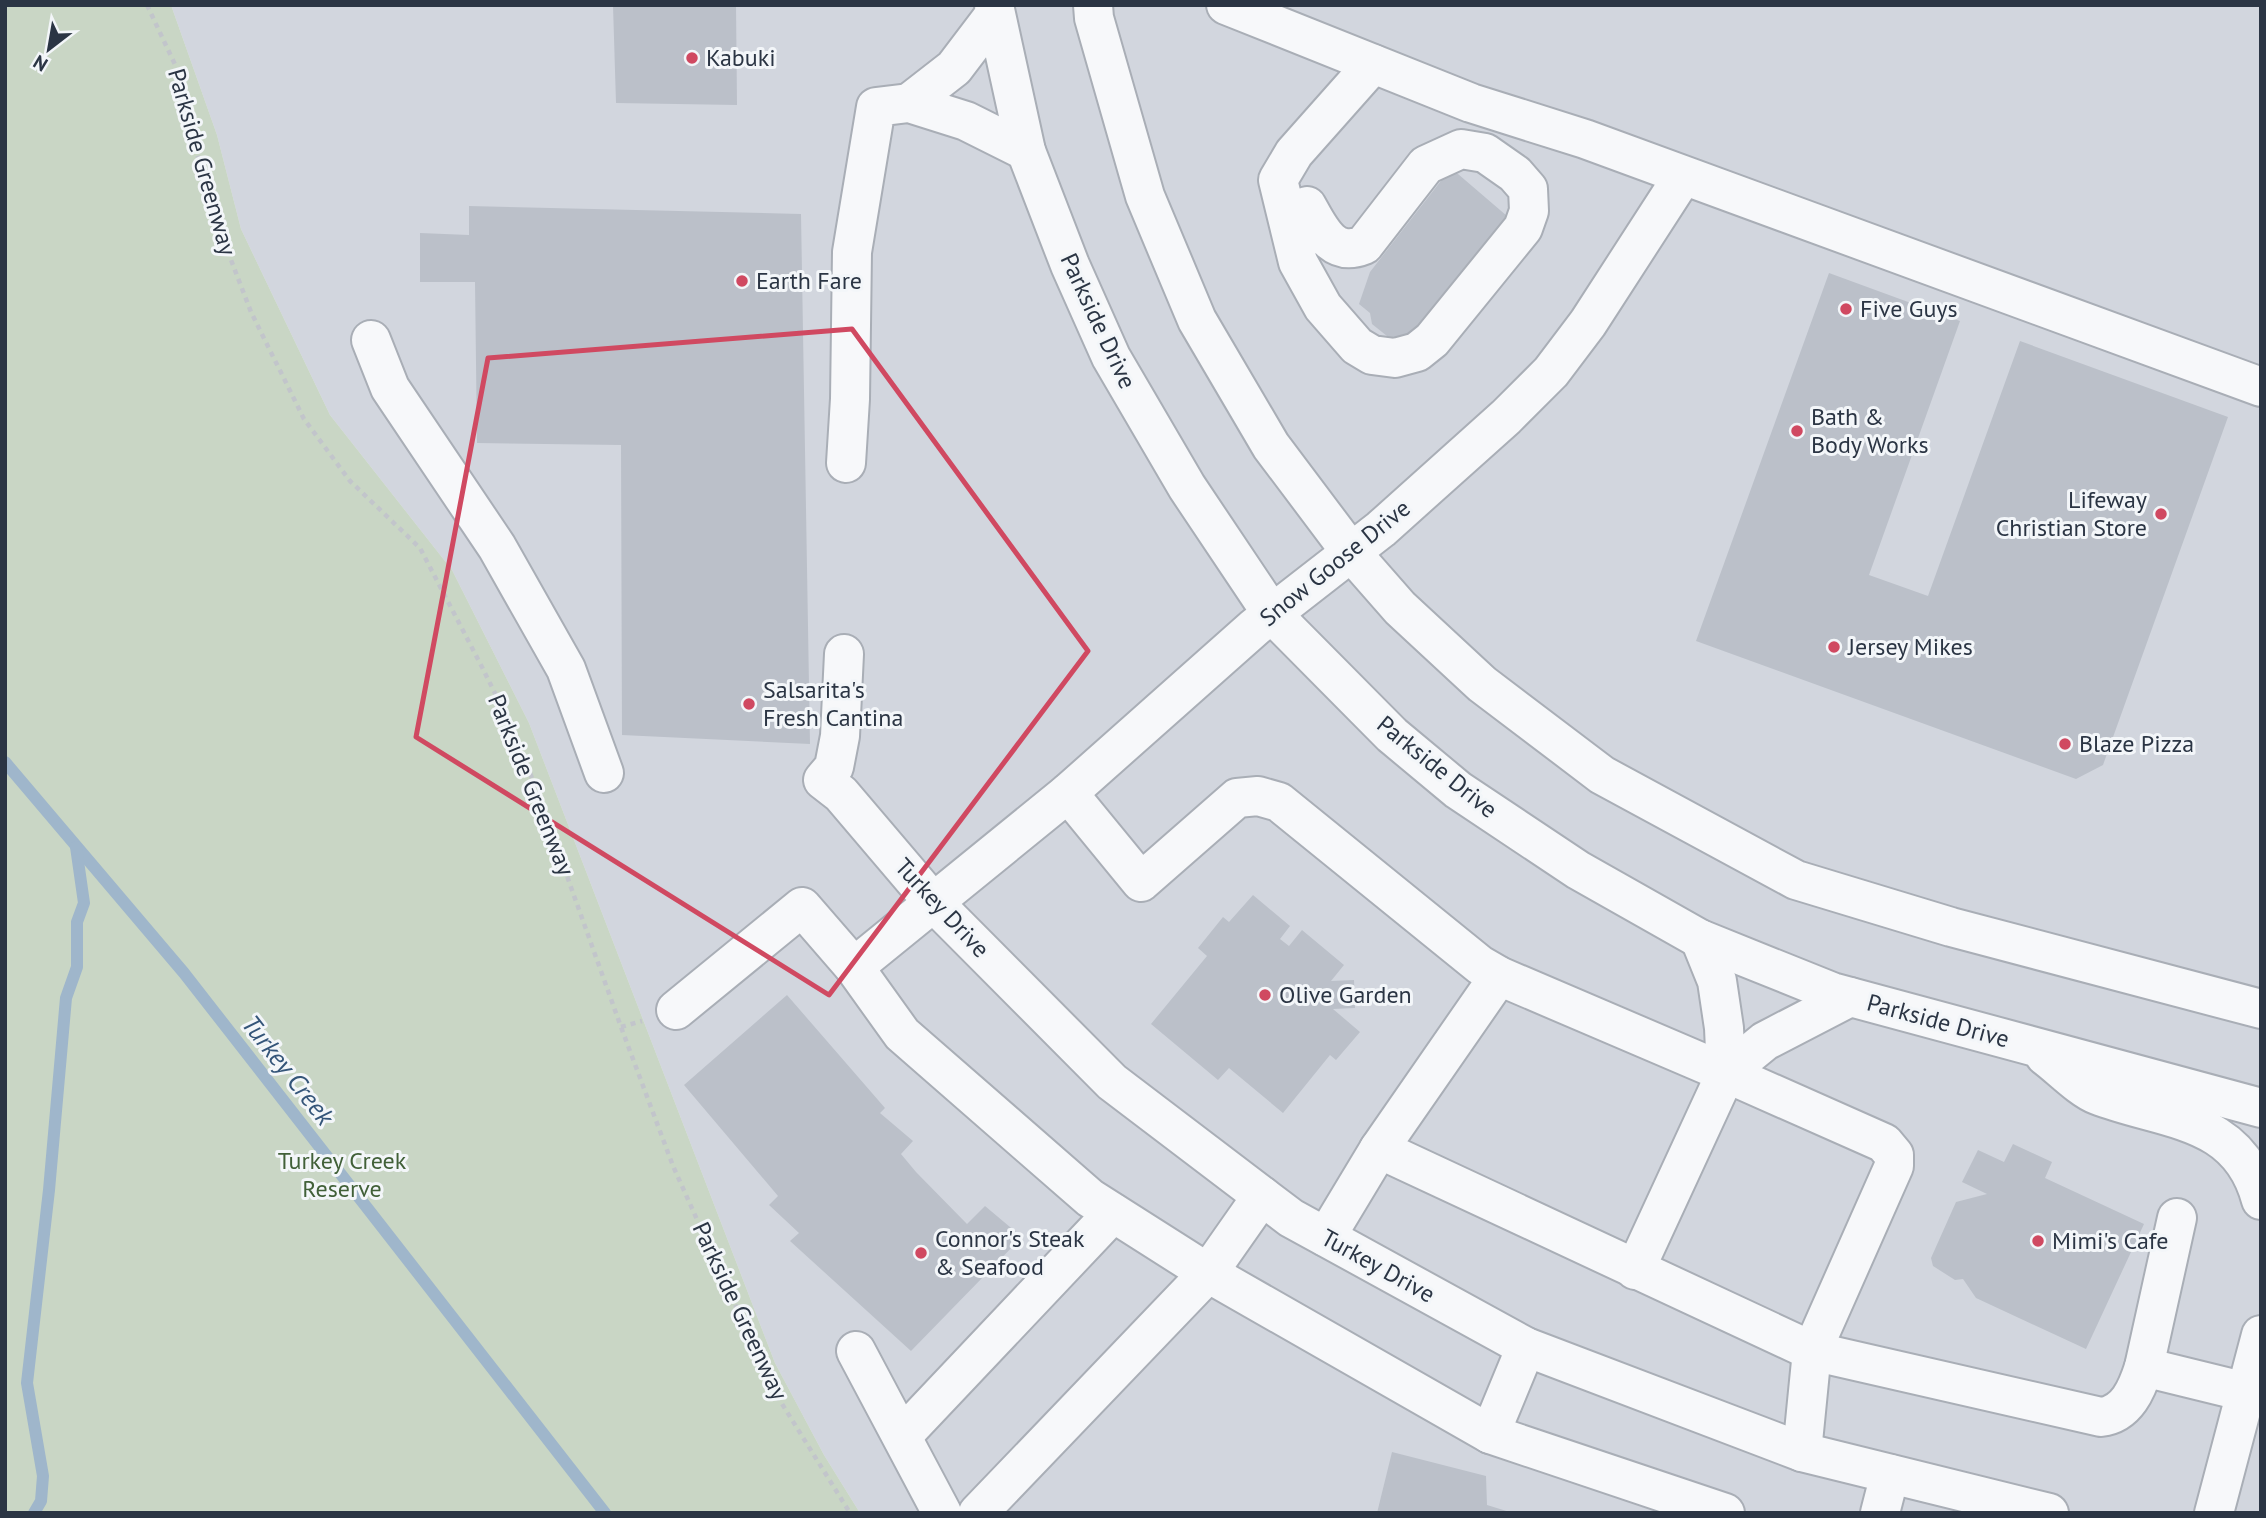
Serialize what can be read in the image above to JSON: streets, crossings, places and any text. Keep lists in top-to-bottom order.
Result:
{
  "streets": {
    "street": ["Parkside Drive", "Snow Goose Drive", "Turkey Drive"],
    "path": ["Parkside Greenway"]
  },
  "crossings": [
    ["Parkside Drive", "Snow Goose Drive"],
    ["Snow Goose Drive", "Turkey Drive"]
  ],
  "water": ["Turkey Creek"],
  "parks": ["Turkey Creek Reserve"],
  "places": [
    "Kabuki",
    "Earth Fare",
    "Five Guys",
    "Bath & Body Works",
    "Lifeway Christian Store",
    "Jersey Mikes",
    "Salsarita's Fresh Cantina",
    "Blaze Pizza",
    "Olive Garden",
    "Mimi's Cafe",
    "Connor's Steak & Seafood"
  ],
  "north": "bottom left"
}
